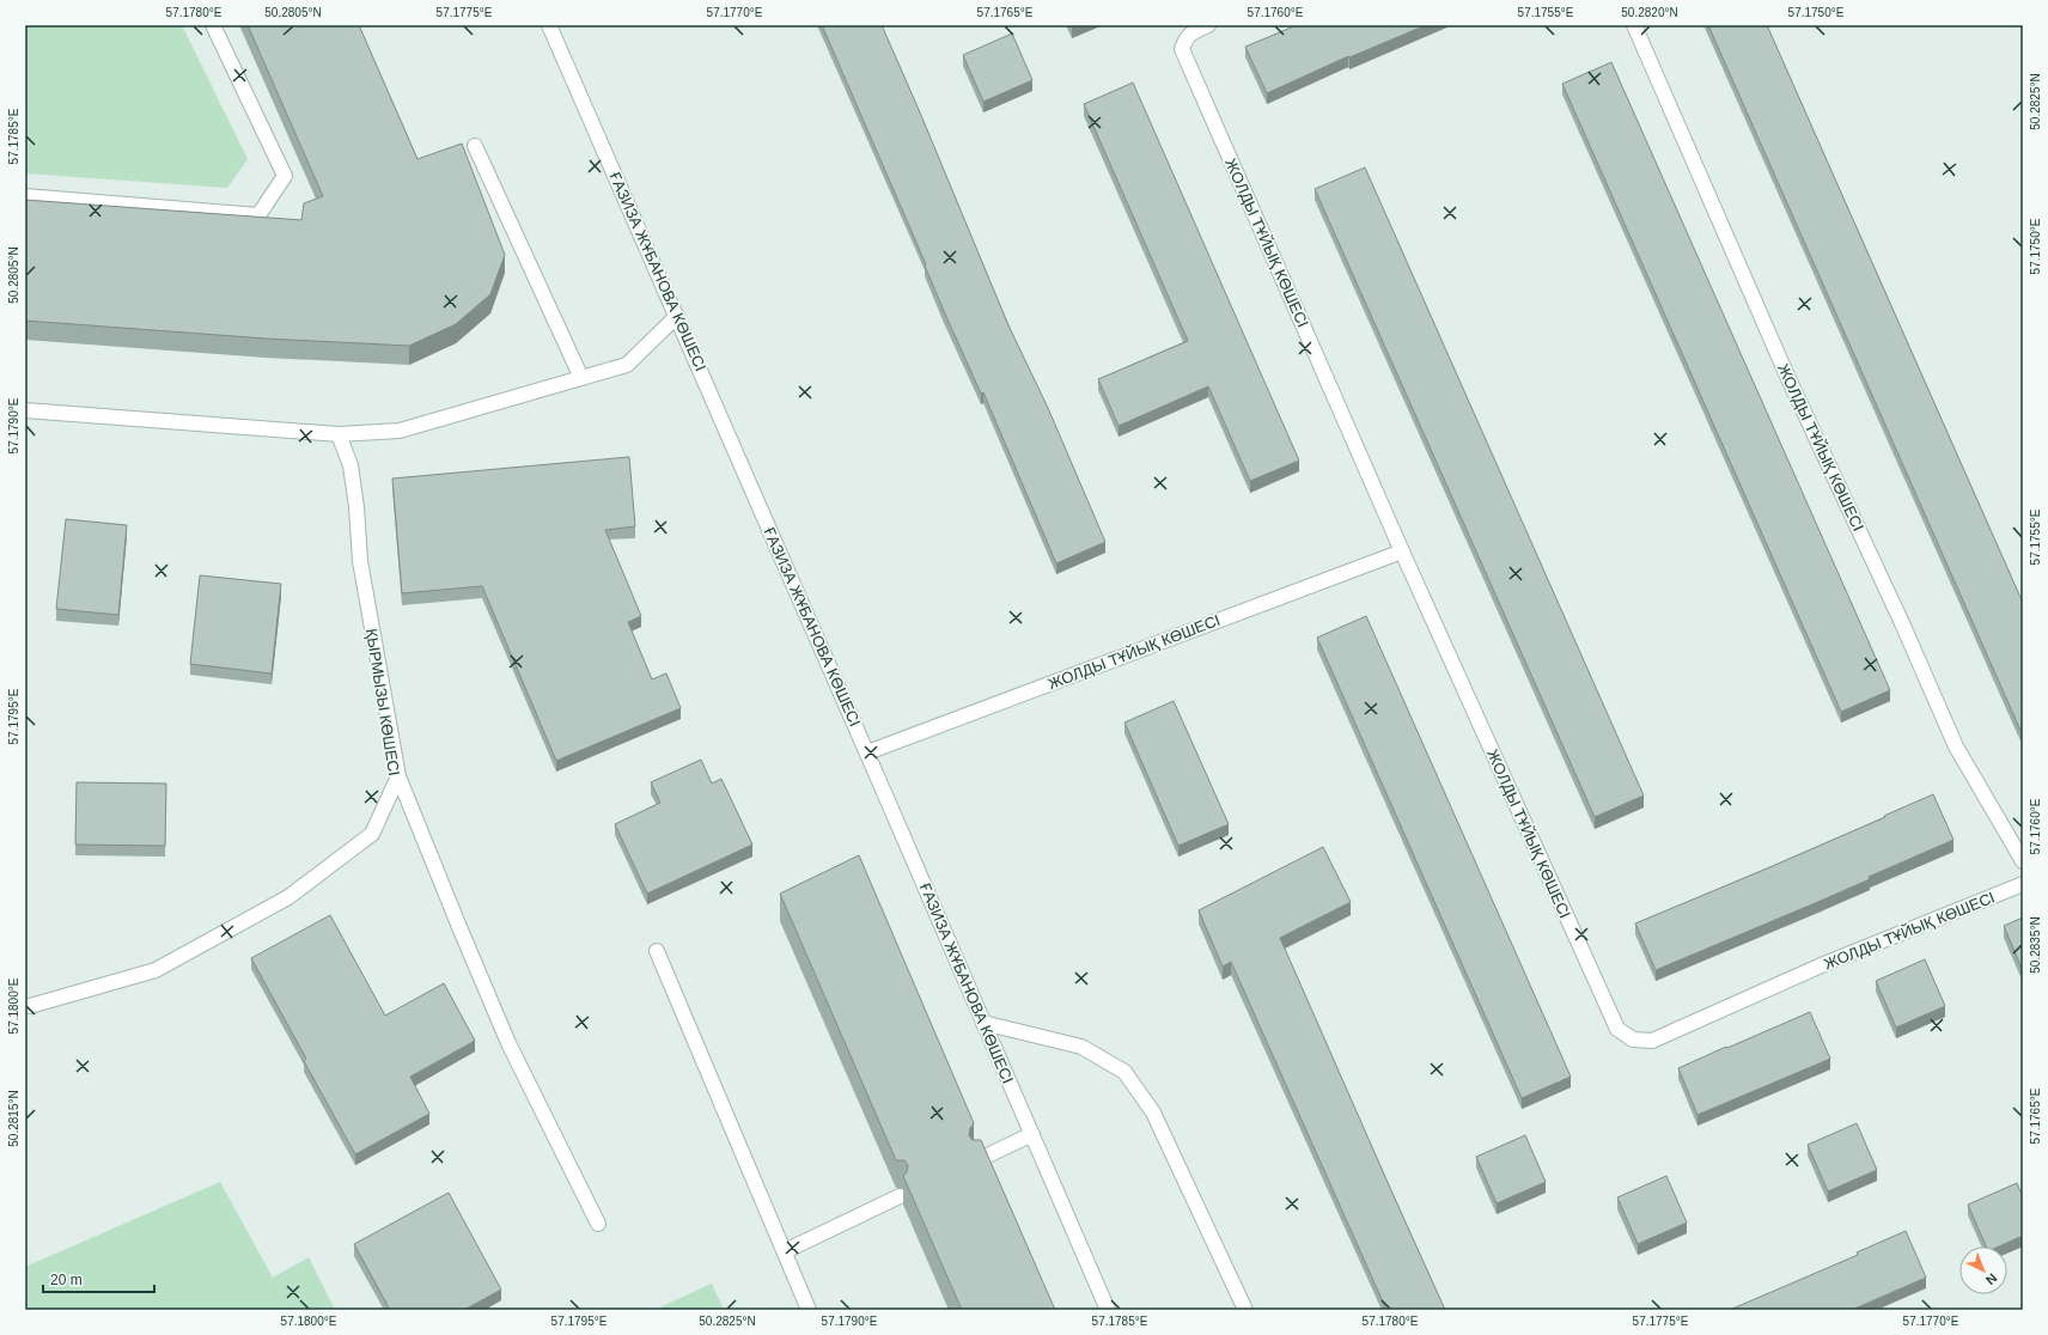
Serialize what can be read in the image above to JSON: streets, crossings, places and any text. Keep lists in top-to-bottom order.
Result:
{
  "streets": {
    "street": ["ЖОЛДЫ ТҰЙЫҚ КӨШЕСІ", "ҒАЗИЗА ЖҰБАНОВА КӨШЕСІ", "ҚЫРМЫЗЫ КӨШЕСІ"]
  },
  "crossings": [
    ["ЖОЛДЫ ТҰЙЫҚ КӨШЕСІ", "ҒАЗИЗА ЖҰБАНОВА КӨШЕСІ"]
  ],
  "scale_bar": "20 m",
  "north": "bottom right",
  "coordinates": [
    "57.1780°E",
    "50.2805°N",
    "57.1775°E",
    "57.1770°E",
    "57.1765°E",
    "57.1760°E",
    "57.1755°E",
    "50.2820°N",
    "57.1750°E",
    "50.2825°N",
    "57.1785°E",
    "57.1790°E",
    "57.1795°E",
    "50.2835°N",
    "57.1800°E",
    "50.2815°N"
  ]
}
